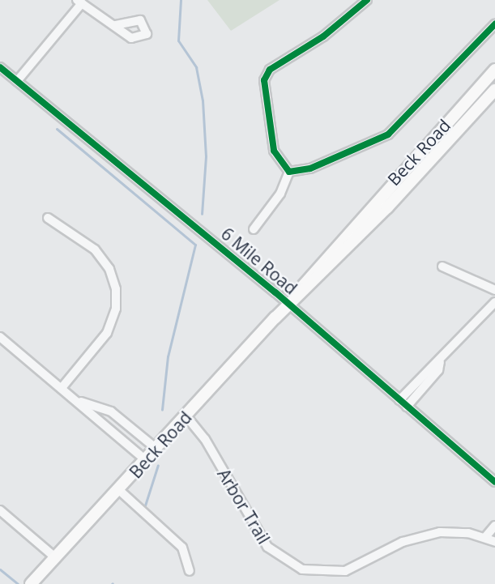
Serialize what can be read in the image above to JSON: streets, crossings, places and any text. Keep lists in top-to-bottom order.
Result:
{
  "streets": {
    "main road": ["Beck Road"],
    "street": ["6 Mile Road", "Arbor Trail"]
  },
  "crossings": [
    ["Beck Road", "6 Mile Road"],
    ["Beck Road", "Arbor Trail"]
  ]
}
